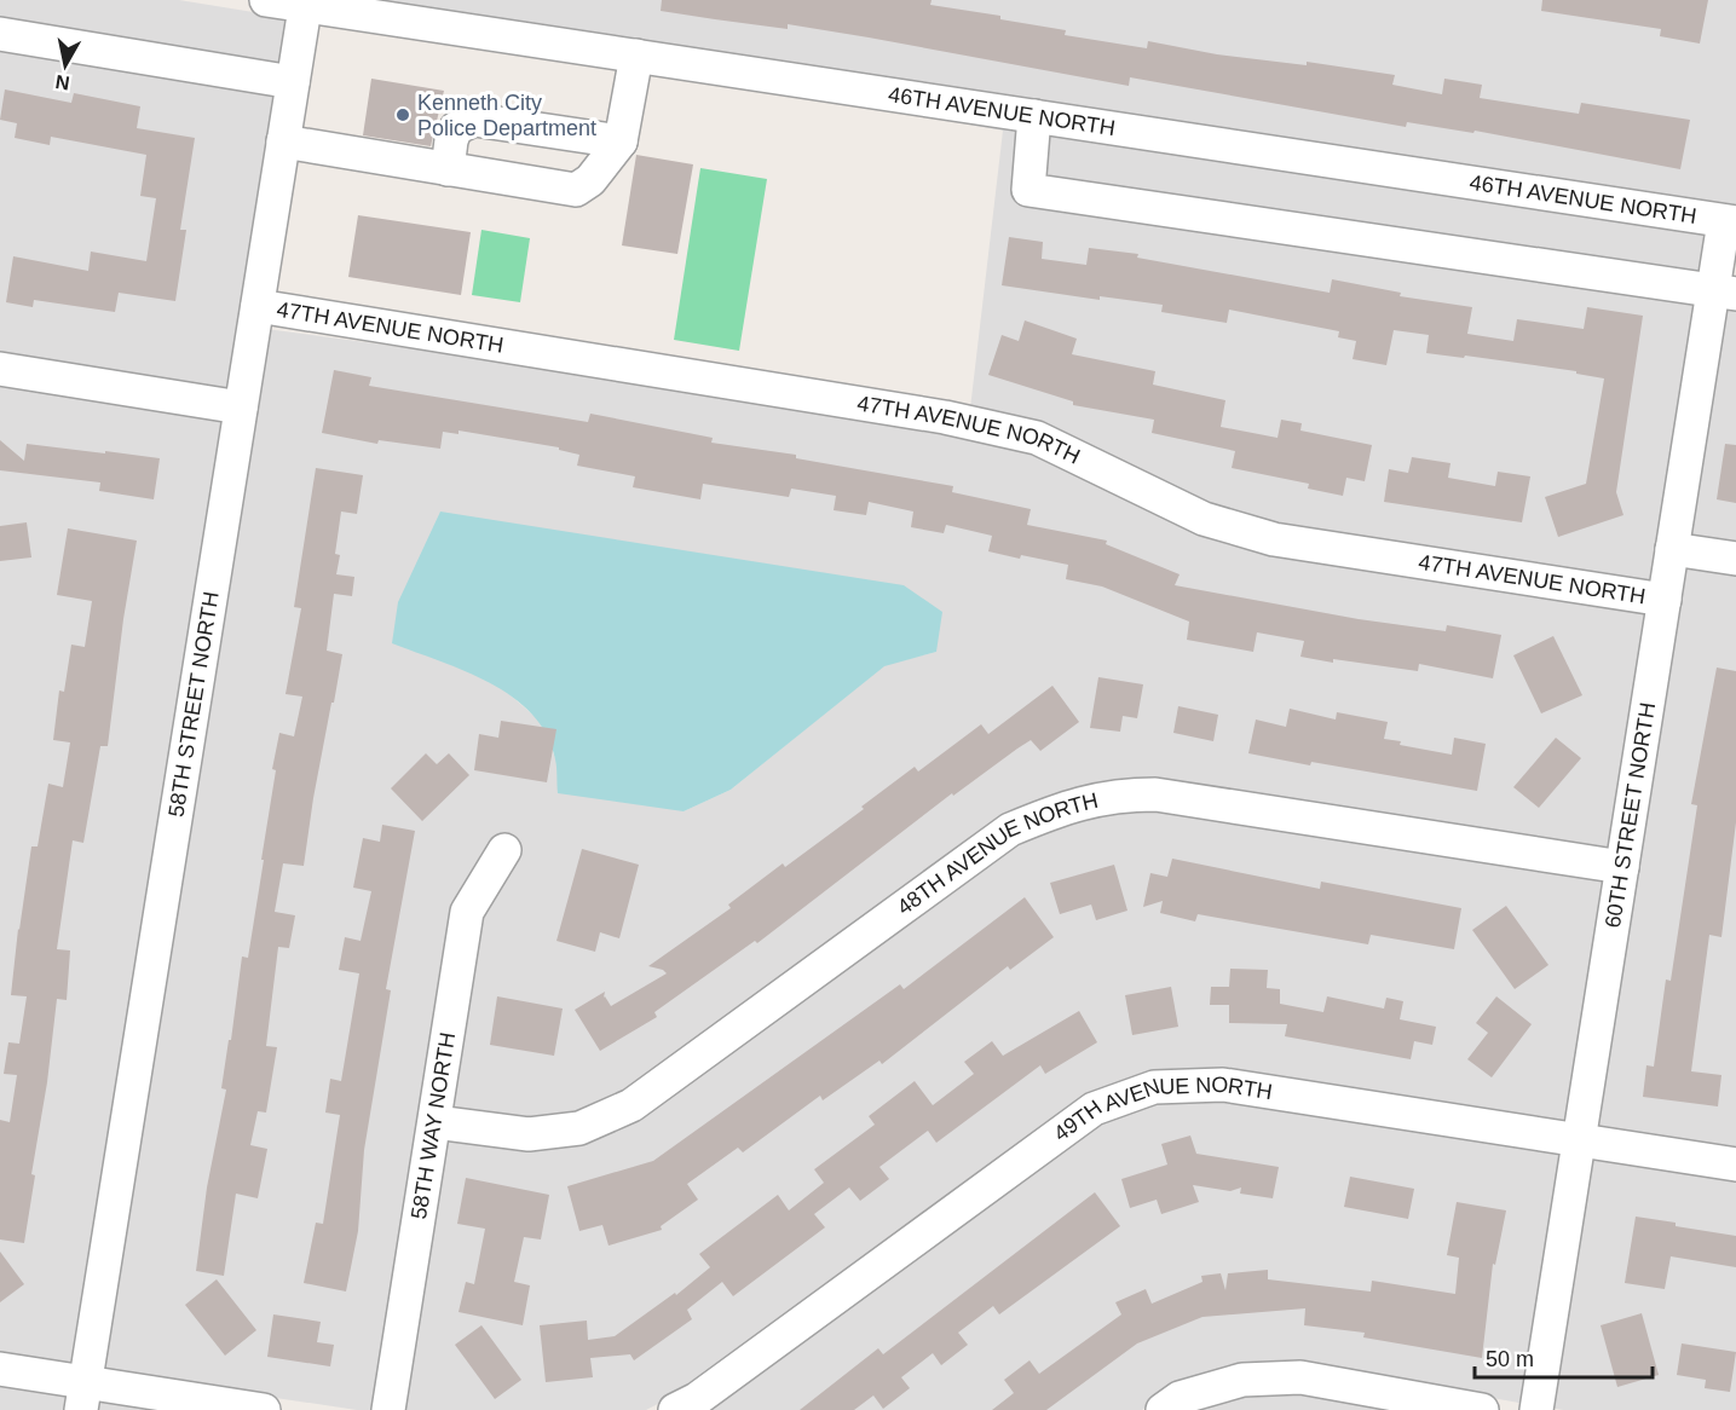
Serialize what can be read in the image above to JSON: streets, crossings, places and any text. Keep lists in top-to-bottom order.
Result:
{
  "streets": {
    "street": [
      "46TH AVENUE NORTH",
      "47TH AVENUE NORTH",
      "58TH STREET NORTH",
      "60TH STREET NORTH",
      "48TH AVENUE NORTH",
      "49TH AVENUE NORTH",
      "58TH WAY NORTH"
    ]
  },
  "crossings": [
    ["46TH AVENUE NORTH", "58TH STREET NORTH"],
    ["46TH AVENUE NORTH", "60TH STREET NORTH"],
    ["47TH AVENUE NORTH", "58TH STREET NORTH"],
    ["47TH AVENUE NORTH", "60TH STREET NORTH"],
    ["60TH STREET NORTH", "48TH AVENUE NORTH"],
    ["60TH STREET NORTH", "49TH AVENUE NORTH"],
    ["48TH AVENUE NORTH", "58TH WAY NORTH"]
  ],
  "places": ["Kenneth City Police Department"],
  "scale_bar": "50 m",
  "north": "bottom"
}
